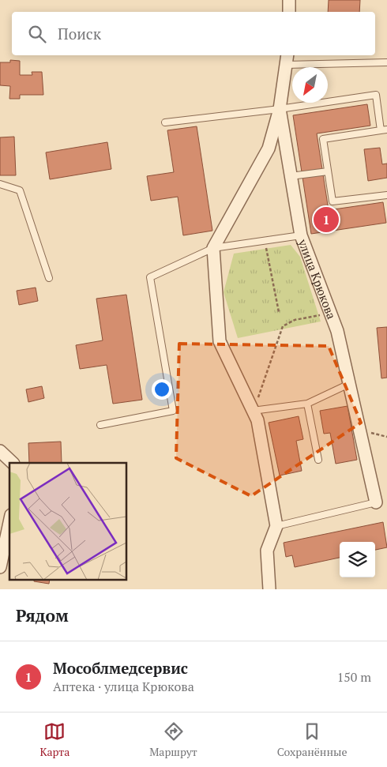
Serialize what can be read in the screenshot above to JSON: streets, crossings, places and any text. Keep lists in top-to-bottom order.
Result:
{
  "streets": {
    "street": ["улица Крюкова"]
  },
  "north": "bottom left",
  "page": {
    "search": "Поиск",
    "pins": "1",
    "heading": "Рядом",
    "list": [
      {
        "mark": "1",
        "name": "Мособлмедсервис",
        "note": "Аптека · улица Крюкова",
        "value": "150 m"
      }
    ],
    "nav": ["Карта", "Маршрут", "Сохранённые"]
  }
}
